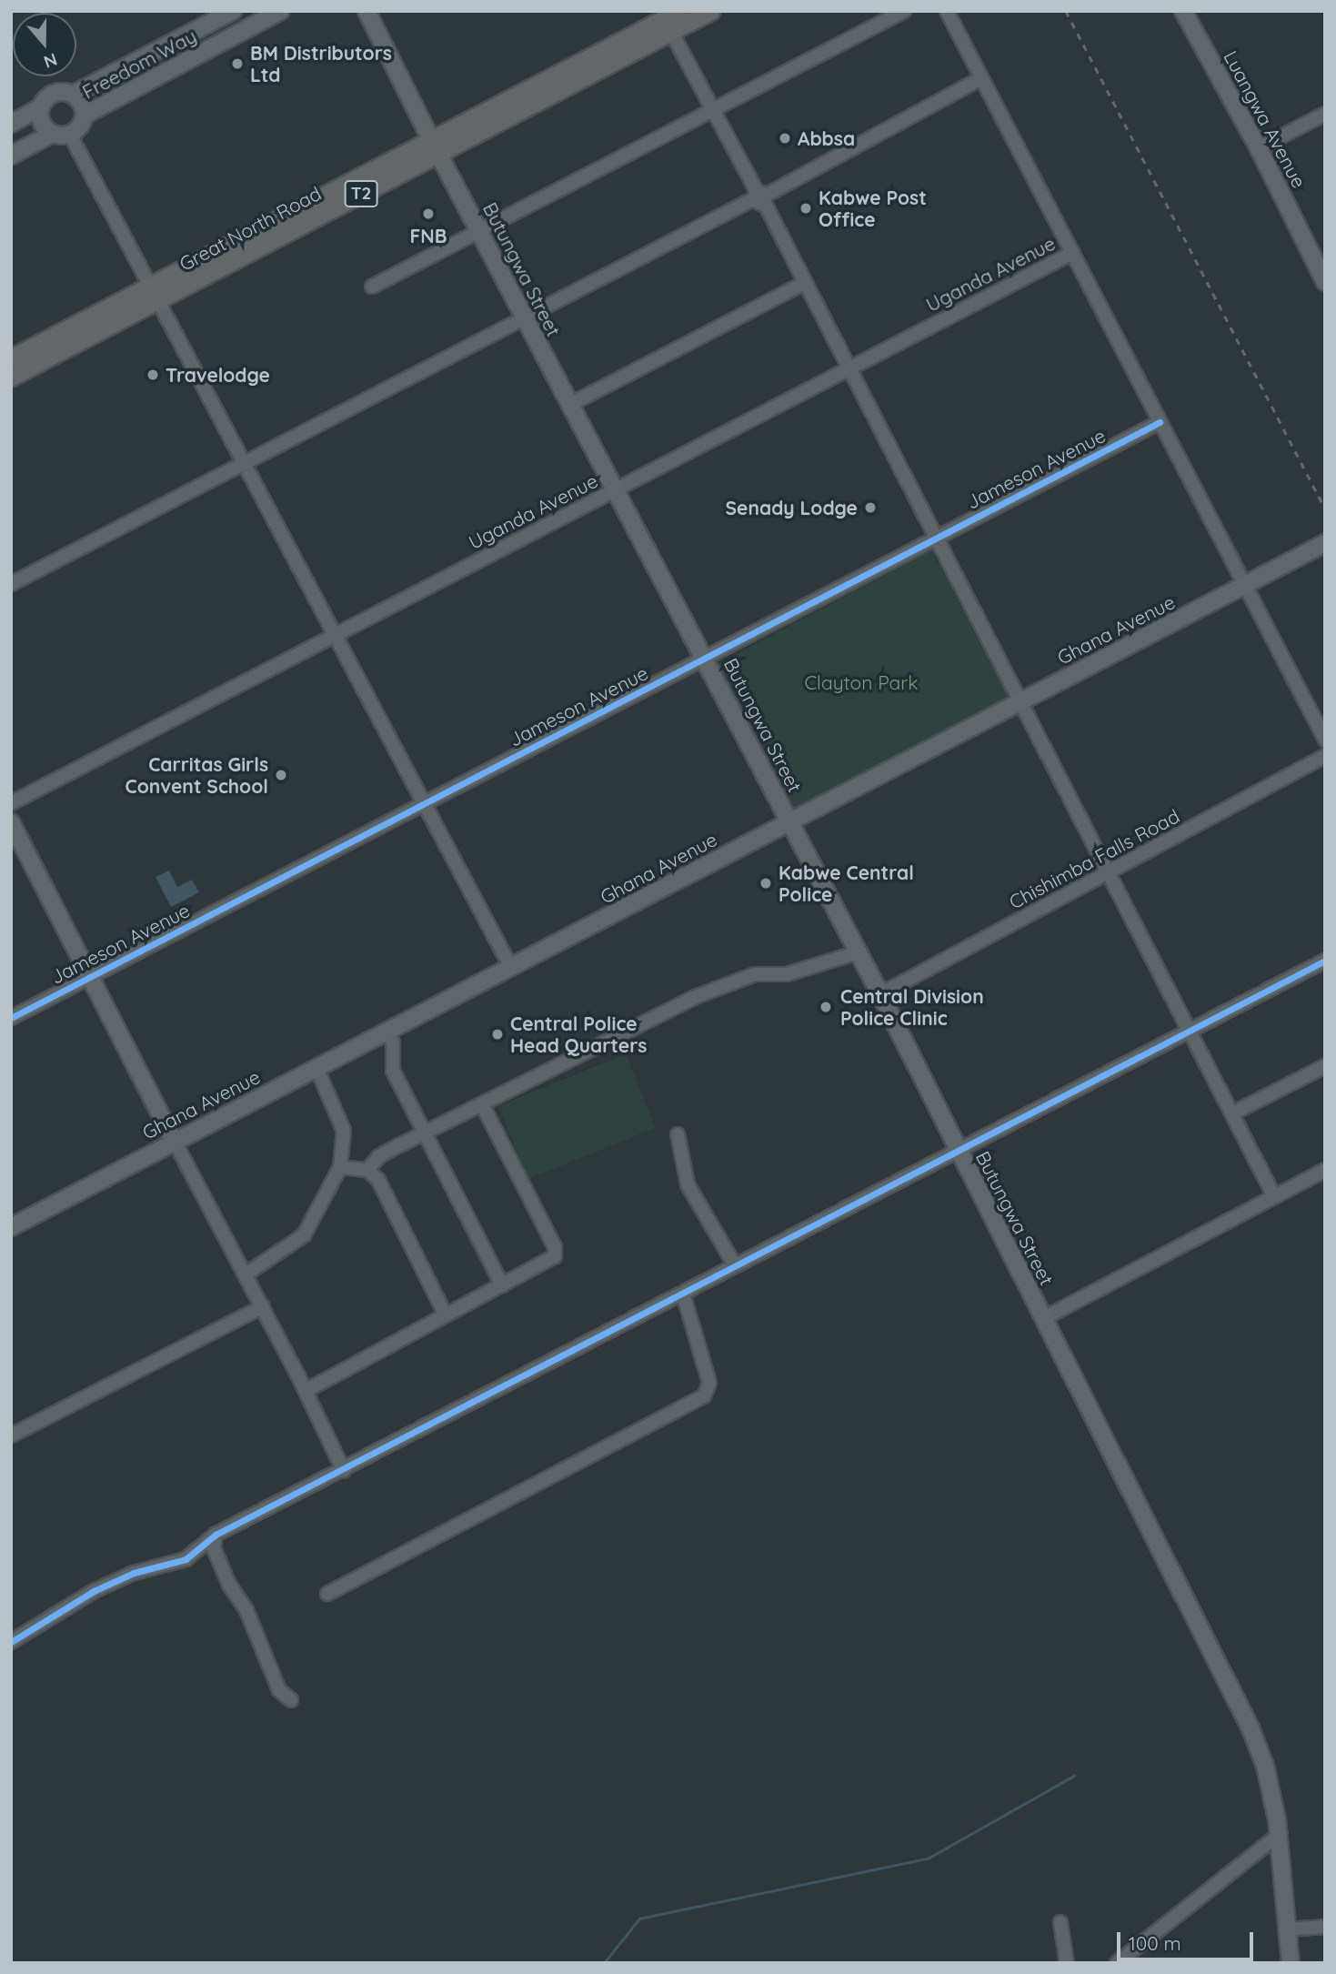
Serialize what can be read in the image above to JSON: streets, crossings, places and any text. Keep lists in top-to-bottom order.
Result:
{
  "streets": {
    "highway": ["T2", "Great North Road"],
    "main road": [
      "Freedom Way",
      "Luangwa Avenue",
      "Butungwa Street",
      "Ghana Avenue"
    ],
    "street": ["Uganda Avenue", "Jameson Avenue", "Chishimba Falls Road"]
  },
  "crossings": [
    ["Great North Road", "Butungwa Street"],
    ["Butungwa Street", "Uganda Avenue"],
    ["Butungwa Street", "Jameson Avenue"],
    ["Butungwa Street", "Ghana Avenue"],
    ["Butungwa Street", "Chishimba Falls Road"]
  ],
  "parks": ["Clayton Park"],
  "places": [
    "BM Distributors Ltd",
    "Abbsa",
    "Kabwe Post Office",
    "FNB",
    "Travelodge",
    "Senady Lodge",
    "Carritas Girls Convent School",
    "Kabwe Central Police",
    "Central Division Police Clinic",
    "Central Police Head Quarters"
  ],
  "scale_bar": "100 m",
  "north": "bottom"
}
